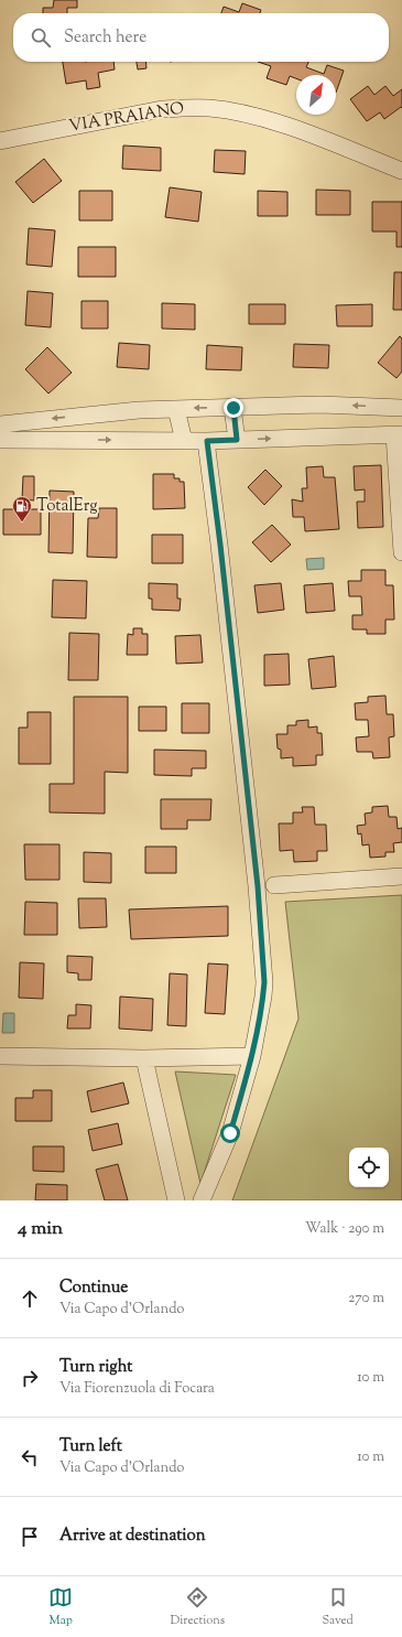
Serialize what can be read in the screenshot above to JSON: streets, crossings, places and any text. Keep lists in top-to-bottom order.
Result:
{
  "streets": {
    "street": ["VIA PRAIANO"]
  },
  "places": {
    "fuel station": ["TotalErg"]
  },
  "north": "top right",
  "page": {
    "search": "Search here",
    "heading": ["4 min", "Walk · 290 m"],
    "list": [
      ["Continue", "Via Capo d'Orlando", "270 m"],
      ["Turn right", "Via Fiorenzuola di Focara", "10 m"],
      ["Turn left", "Via Capo d'Orlando", "10 m"],
      "Arrive at destination"
    ],
    "nav": ["Map", "Directions", "Saved"]
  }
}
